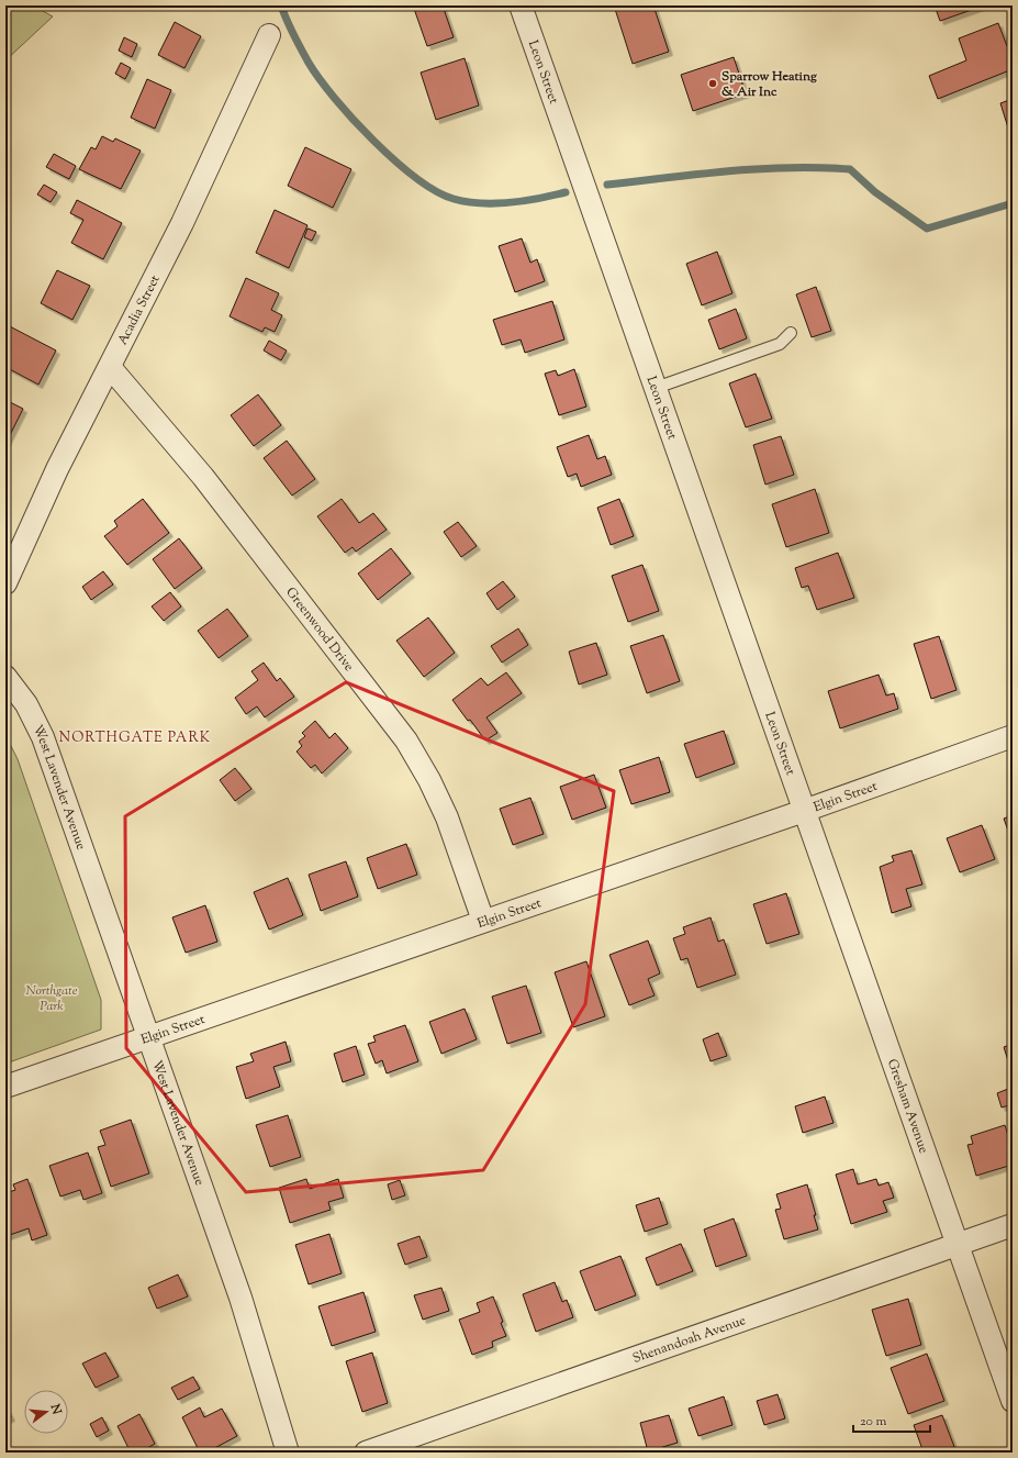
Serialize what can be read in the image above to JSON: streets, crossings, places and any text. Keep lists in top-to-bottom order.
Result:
{
  "streets": {
    "street": [
      "Leon Street",
      "Acadia Street",
      "Greenwood Drive",
      "West Lavender Avenue",
      "Elgin Street",
      "Gresham Avenue",
      "Shenandoah Avenue"
    ]
  },
  "crossings": [
    ["Leon Street", "Elgin Street"],
    ["Leon Street", "Gresham Avenue"],
    ["Acadia Street", "Greenwood Drive"],
    ["Greenwood Drive", "Elgin Street"],
    ["West Lavender Avenue", "Elgin Street"],
    ["Elgin Street", "Gresham Avenue"],
    ["Gresham Avenue", "Shenandoah Avenue"]
  ],
  "districts": ["NORTHGATE PARK"],
  "parks": ["Northgate Park"],
  "places": ["Sparrow Heating & Air Inc"],
  "scale_bar": "20 m",
  "north": "right"
}
